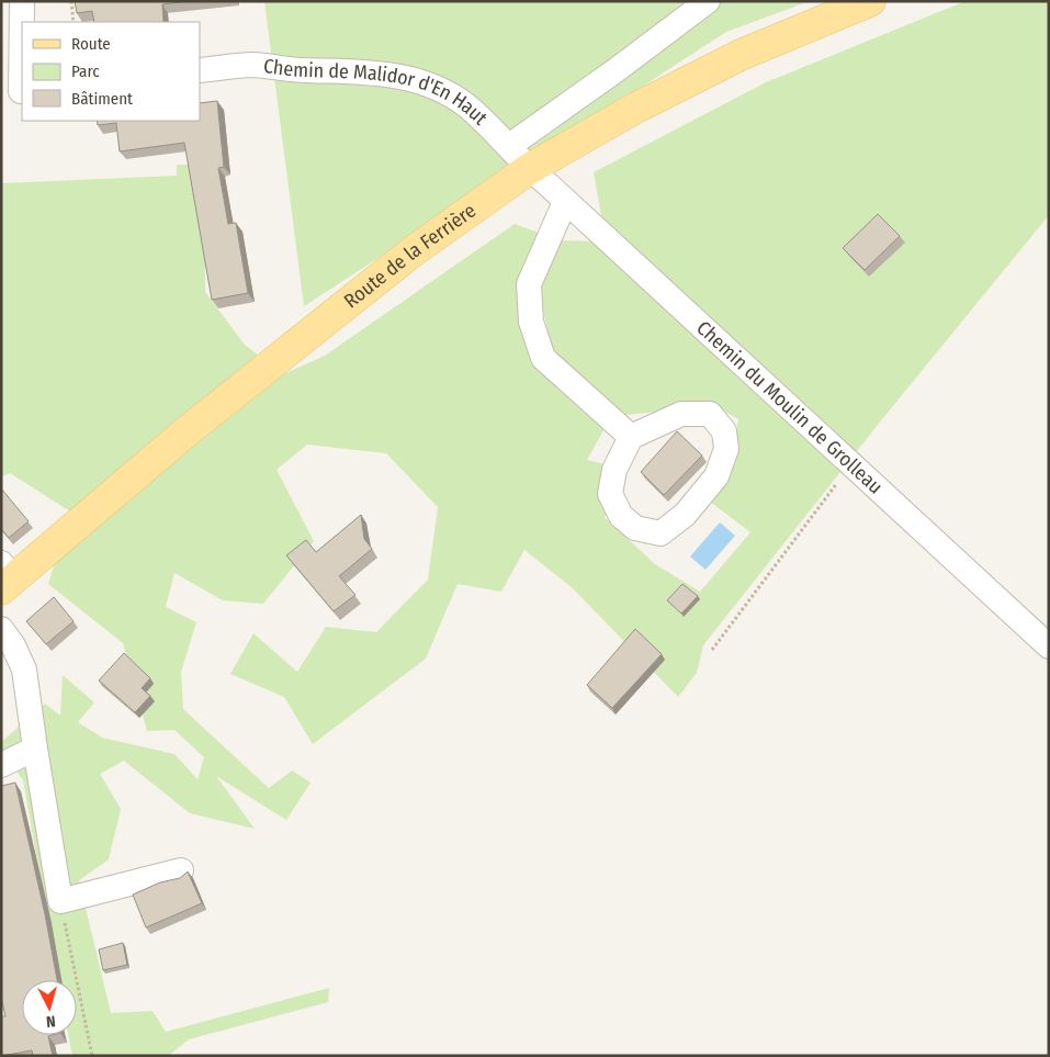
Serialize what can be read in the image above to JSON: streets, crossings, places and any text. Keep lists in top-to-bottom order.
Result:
{
  "streets": {
    "main road": ["Route de la Ferrière"],
    "street": ["Chemin de Malidor d'En Haut", "Chemin du Moulin de Grolleau"]
  },
  "crossings": [
    ["Chemin de Malidor d'En Haut", "Route de la Ferrière"],
    ["Chemin de Malidor d'En Haut", "Chemin du Moulin de Grolleau"],
    ["Route de la Ferrière", "Chemin du Moulin de Grolleau"]
  ],
  "legend": ["Route", "Parc", "Bâtiment"],
  "north": "bottom"
}
